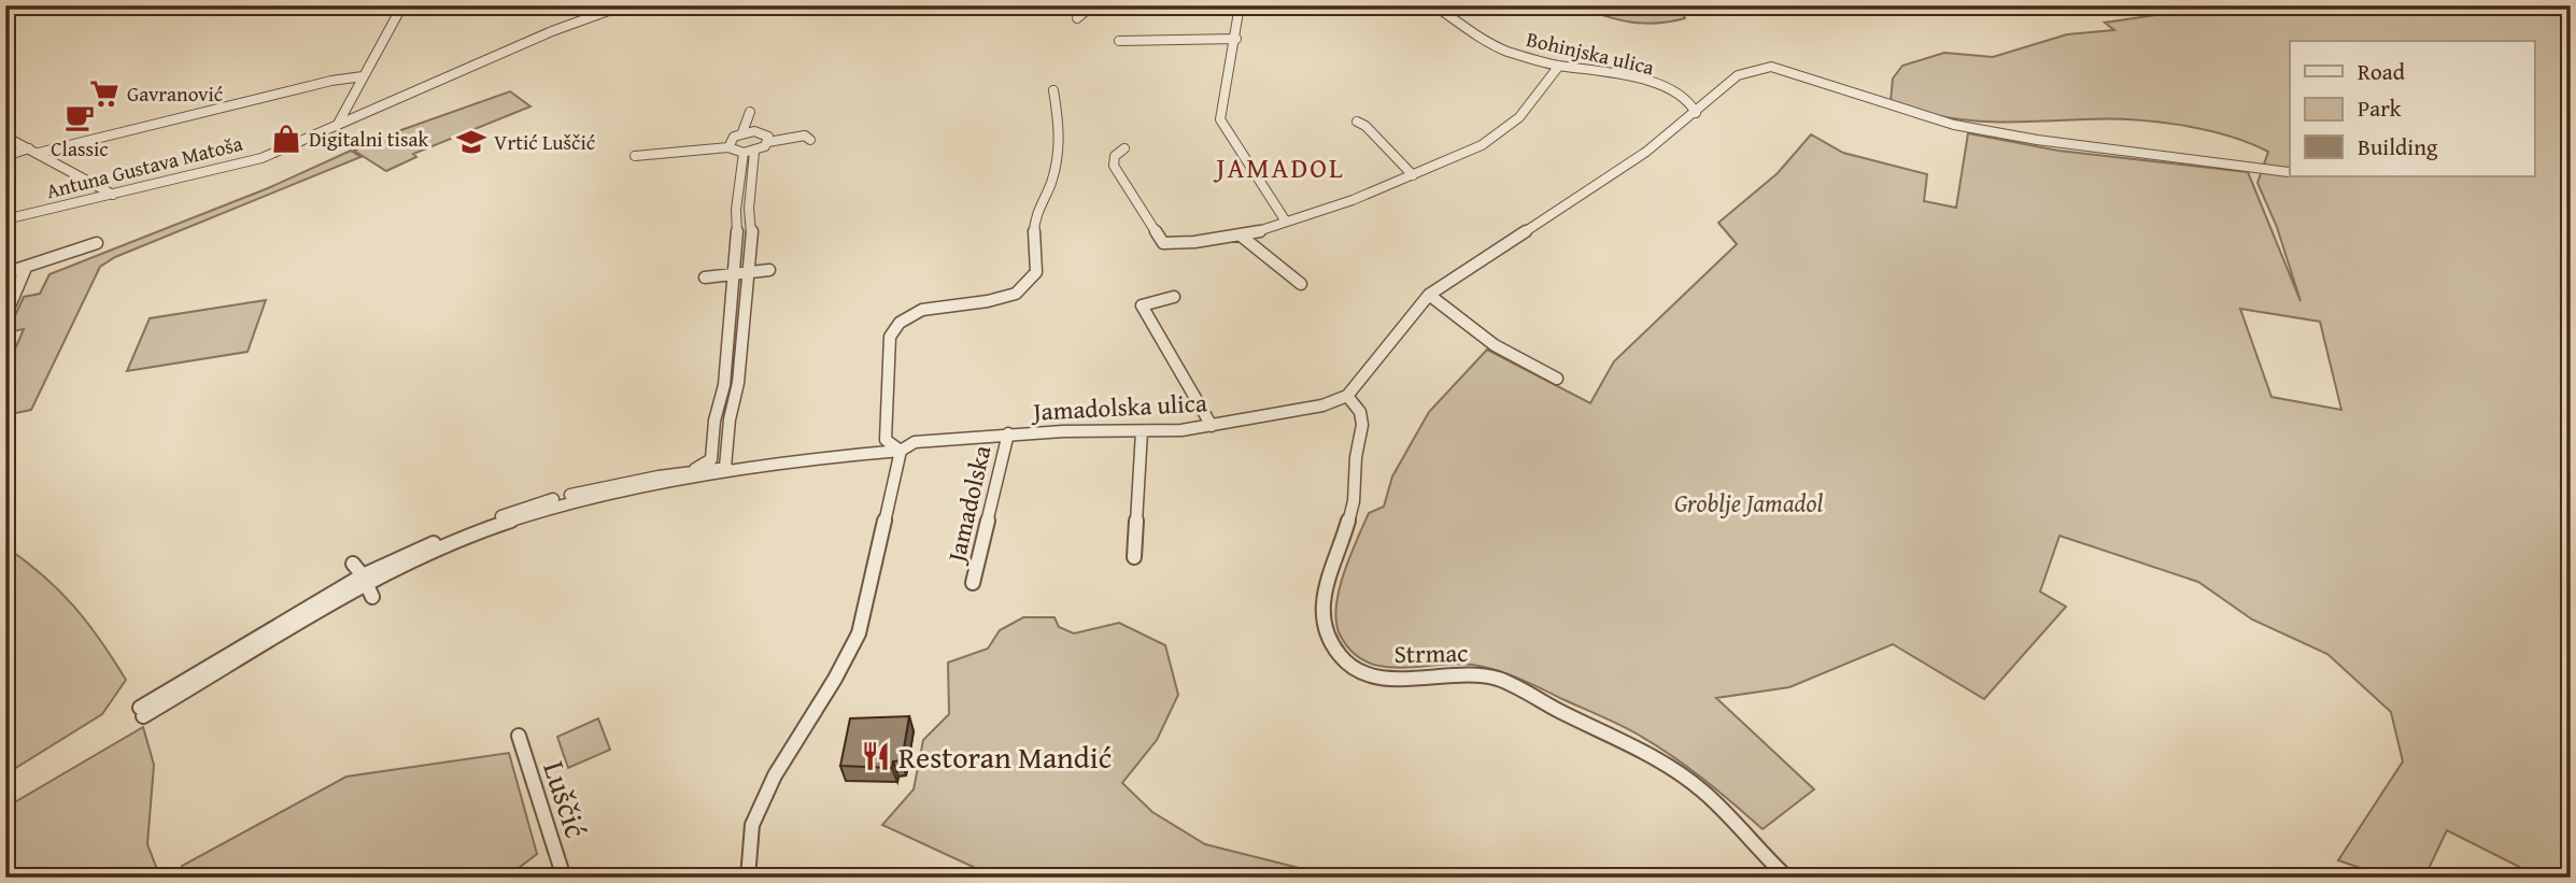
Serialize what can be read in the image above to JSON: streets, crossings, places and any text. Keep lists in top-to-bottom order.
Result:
{
  "streets": {
    "street": [
      "Bohinjska ulica",
      "Antuna Gustava Matoša",
      "Jamadolska ulica",
      "Jamadolska",
      "Strmac",
      "Luščić"
    ]
  },
  "crossings": [
    ["Jamadolska ulica", "Jamadolska"],
    ["Jamadolska ulica", "Strmac"]
  ],
  "districts": ["JAMADOL"],
  "parks": ["Groblje Jamadol"],
  "places": {
    "supermarket": ["Gavranović"],
    "cafe": ["Classic"],
    "shop": ["Digitalni tisak"],
    "school or university": ["Vrtić Luščić"],
    "restaurant": ["Restoran Mandić"]
  },
  "legend": ["Road", "Park", "Building"]
}
